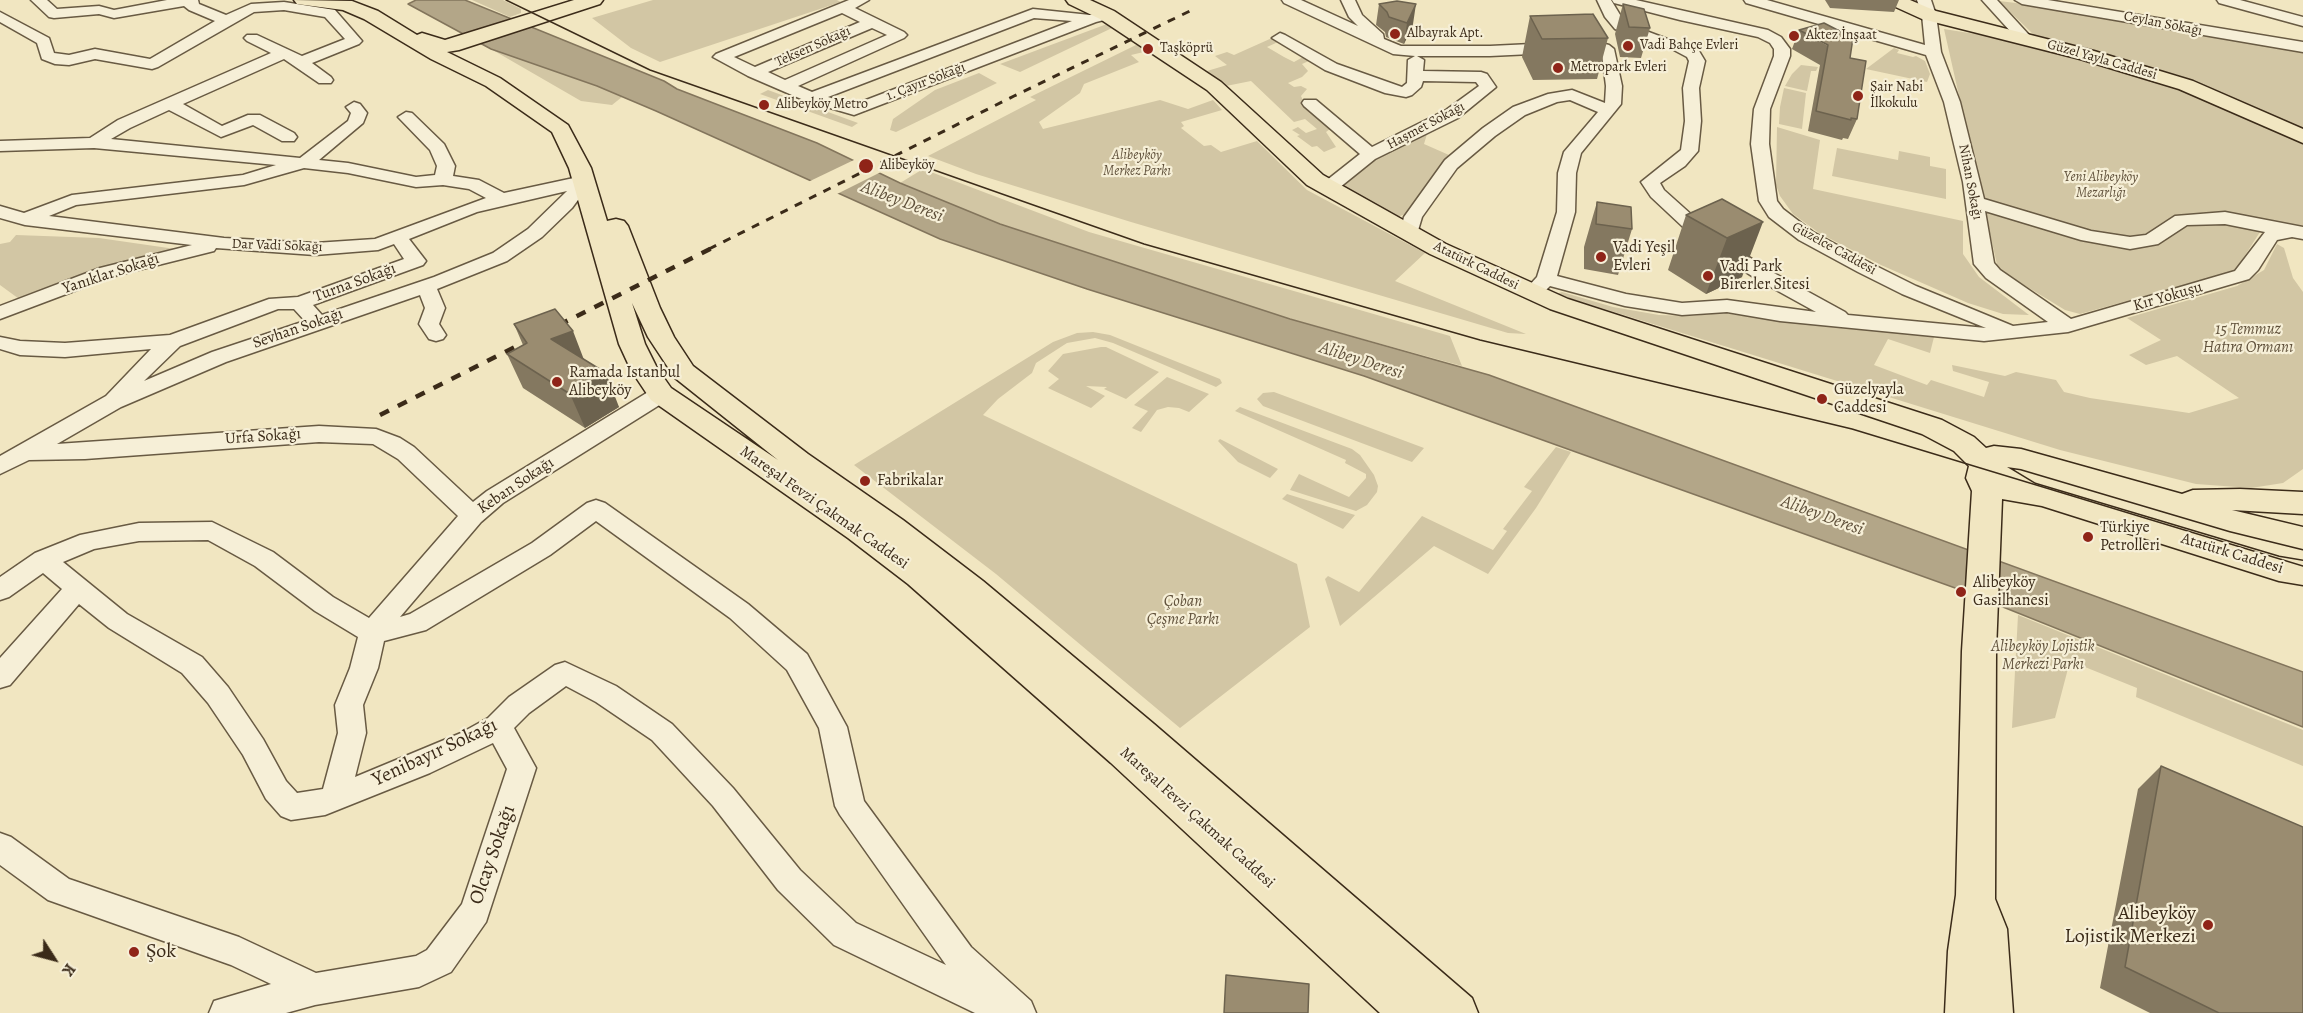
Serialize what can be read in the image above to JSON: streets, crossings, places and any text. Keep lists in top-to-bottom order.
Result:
{
  "streets": {
    "main road": ["Güzel Yayla Caddesi", "Atatürk Caddesi", "Mareşal Fevzi Çakmak Caddesi"],
    "street": [
      "Ceylan Sokağı",
      "Teksen Sokağı",
      "1. Çayır Sokağı",
      "Haşmet Sokağı",
      "Nihan Sokağı",
      "Dar Vadi Sokağı",
      "Güzelce Caddesi",
      "Yanıklar Sokağı",
      "Turna Sokağı",
      "Kır Yokuşu",
      "Sevhan Sokağı",
      "Urfa Sokağı",
      "Keban Sokağı",
      "Yenibayır Sokağı",
      "Olcay Sokağı"
    ]
  },
  "crossings": [
    ["Teksen Sokağı", "1. Çayır Sokağı"],
    ["Güzel Yayla Caddesi", "Nihan Sokağı"],
    ["1. Çayır Sokağı", "Atatürk Caddesi"],
    ["Haşmet Sokağı", "Atatürk Caddesi"],
    ["Nihan Sokağı", "Kır Yokuşu"],
    ["Dar Vadi Sokağı", "Yanıklar Sokağı"],
    ["Dar Vadi Sokağı", "Turna Sokağı"],
    ["Dar Vadi Sokağı", "Sevhan Sokağı"],
    ["Dar Vadi Sokağı", "Mareşal Fevzi Çakmak Caddesi"],
    ["Güzelce Caddesi", "Kır Yokuşu"],
    ["Atatürk Caddesi", "Kır Yokuşu"],
    ["Sevhan Sokağı", "Urfa Sokağı"],
    ["Sevhan Sokağı", "Mareşal Fevzi Çakmak Caddesi"],
    ["Urfa Sokağı", "Keban Sokağı"],
    ["Keban Sokağı", "Mareşal Fevzi Çakmak Caddesi"],
    ["Yenibayır Sokağı", "Olcay Sokağı"]
  ],
  "water": ["Alibey Deresi"],
  "parks": [
    "Alibeyköy Merkez Parkı",
    "Yeni Alibeyköy Mezarlığı",
    "15 Temmuz Hatıra Ormanı",
    "Çoban Çeşme Parkı",
    "Alibeyköy Lojistik Merkezi Parkı"
  ],
  "places": [
    "Albayrak Apt.",
    "Aktez İnşaat",
    "Vadi Bahçe Evleri",
    "Taşköprü",
    "Metropark Evleri",
    "Şair Nabi İlkokulu",
    "Alibeyköy Metro",
    "Alibeyköy",
    "Vadi Yeşil Evleri",
    "Vadi Park Birerler Sitesi",
    "Ramada Istanbul Alibeyköy",
    "Güzelyayla Caddesi",
    "Fabrikalar",
    "Türkiye Petrolleri",
    "Alibeyköy Gasilhanesi",
    "Alibeyköy Lojistik Merkezi",
    "Şok"
  ],
  "north": "bottom right"
}
